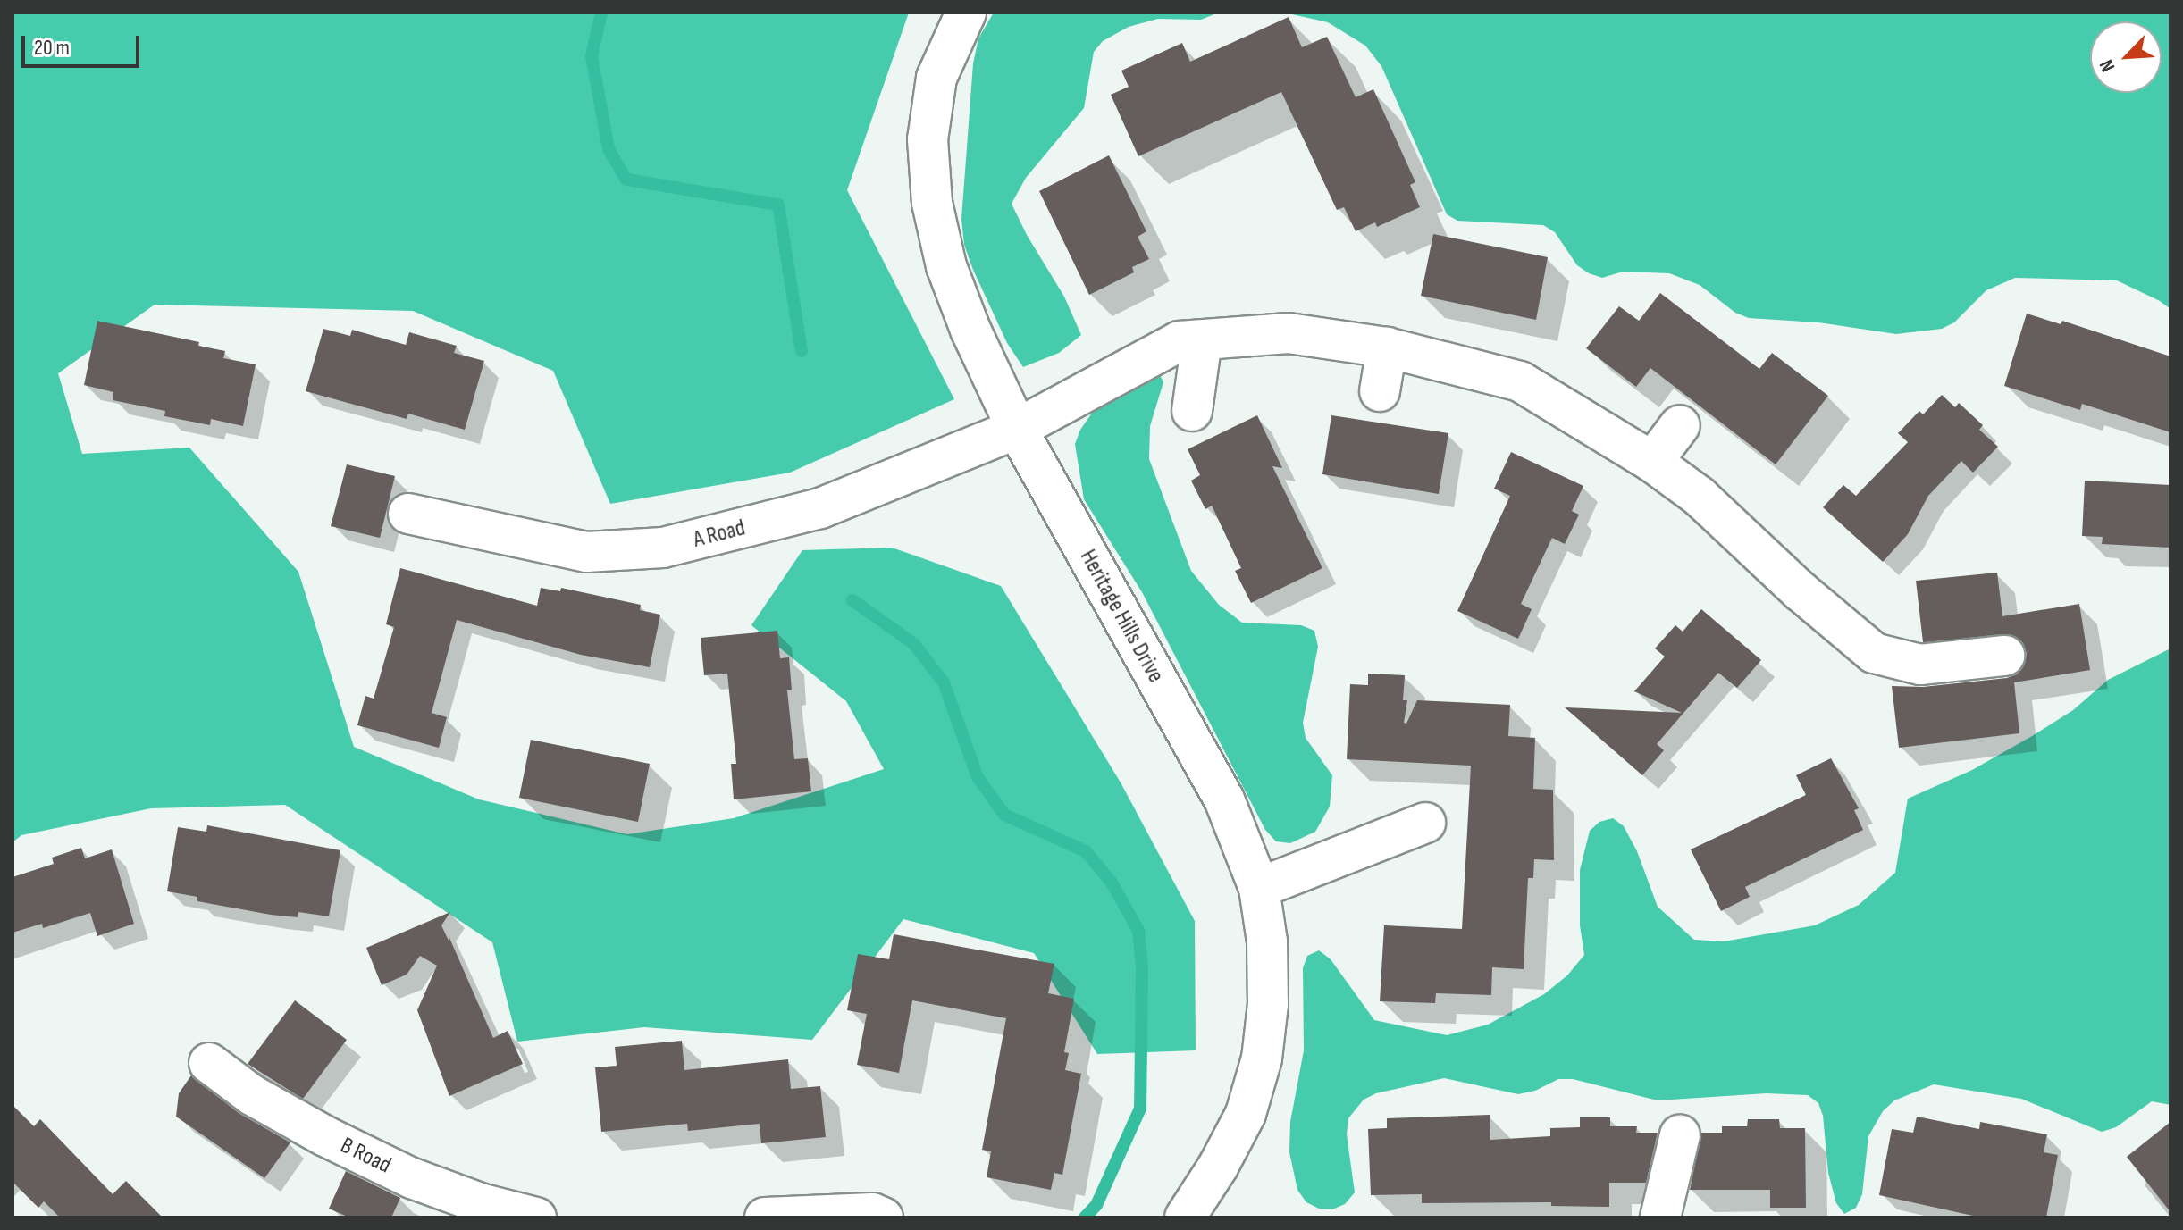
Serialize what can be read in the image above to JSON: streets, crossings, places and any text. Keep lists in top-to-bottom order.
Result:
{
  "streets": {
    "street": ["A Road", "Heritage Hills Drive", "B Road"]
  },
  "crossings": [
    ["A Road", "Heritage Hills Drive"]
  ],
  "scale_bar": "20 m",
  "north": "bottom left"
}
